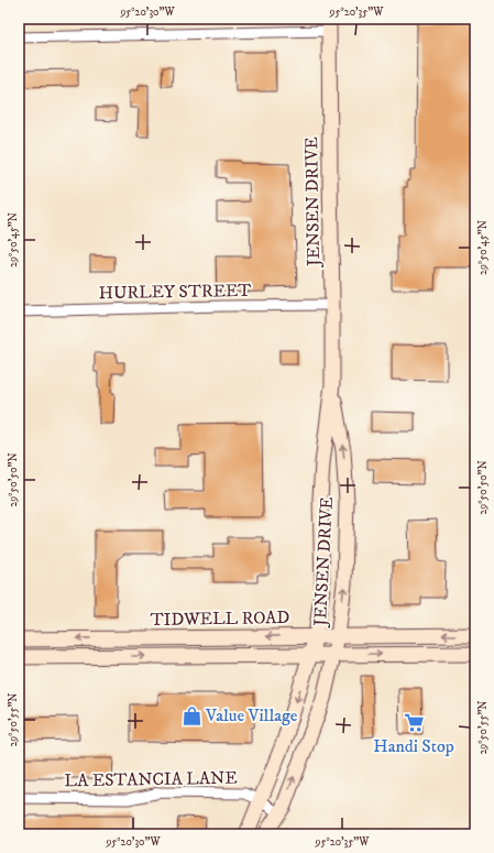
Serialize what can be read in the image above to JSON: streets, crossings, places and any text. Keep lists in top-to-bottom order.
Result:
{
  "streets": {
    "main road": ["JENSEN DRIVE", "TIDWELL ROAD"],
    "street": ["HURLEY STREET", "LA ESTANCIA LANE"]
  },
  "crossings": [
    ["JENSEN DRIVE", "HURLEY STREET"],
    ["JENSEN DRIVE", "TIDWELL ROAD"],
    ["JENSEN DRIVE", "LA ESTANCIA LANE"]
  ],
  "places": {
    "shop": ["Value Village"],
    "supermarket": ["Handi Stop"]
  },
  "coordinates": [
    "95°20'30\"W",
    "95°20'35\"W",
    "29°50'45\"N",
    "29°50'50\"N",
    "29°50'55\"N"
  ]
}
